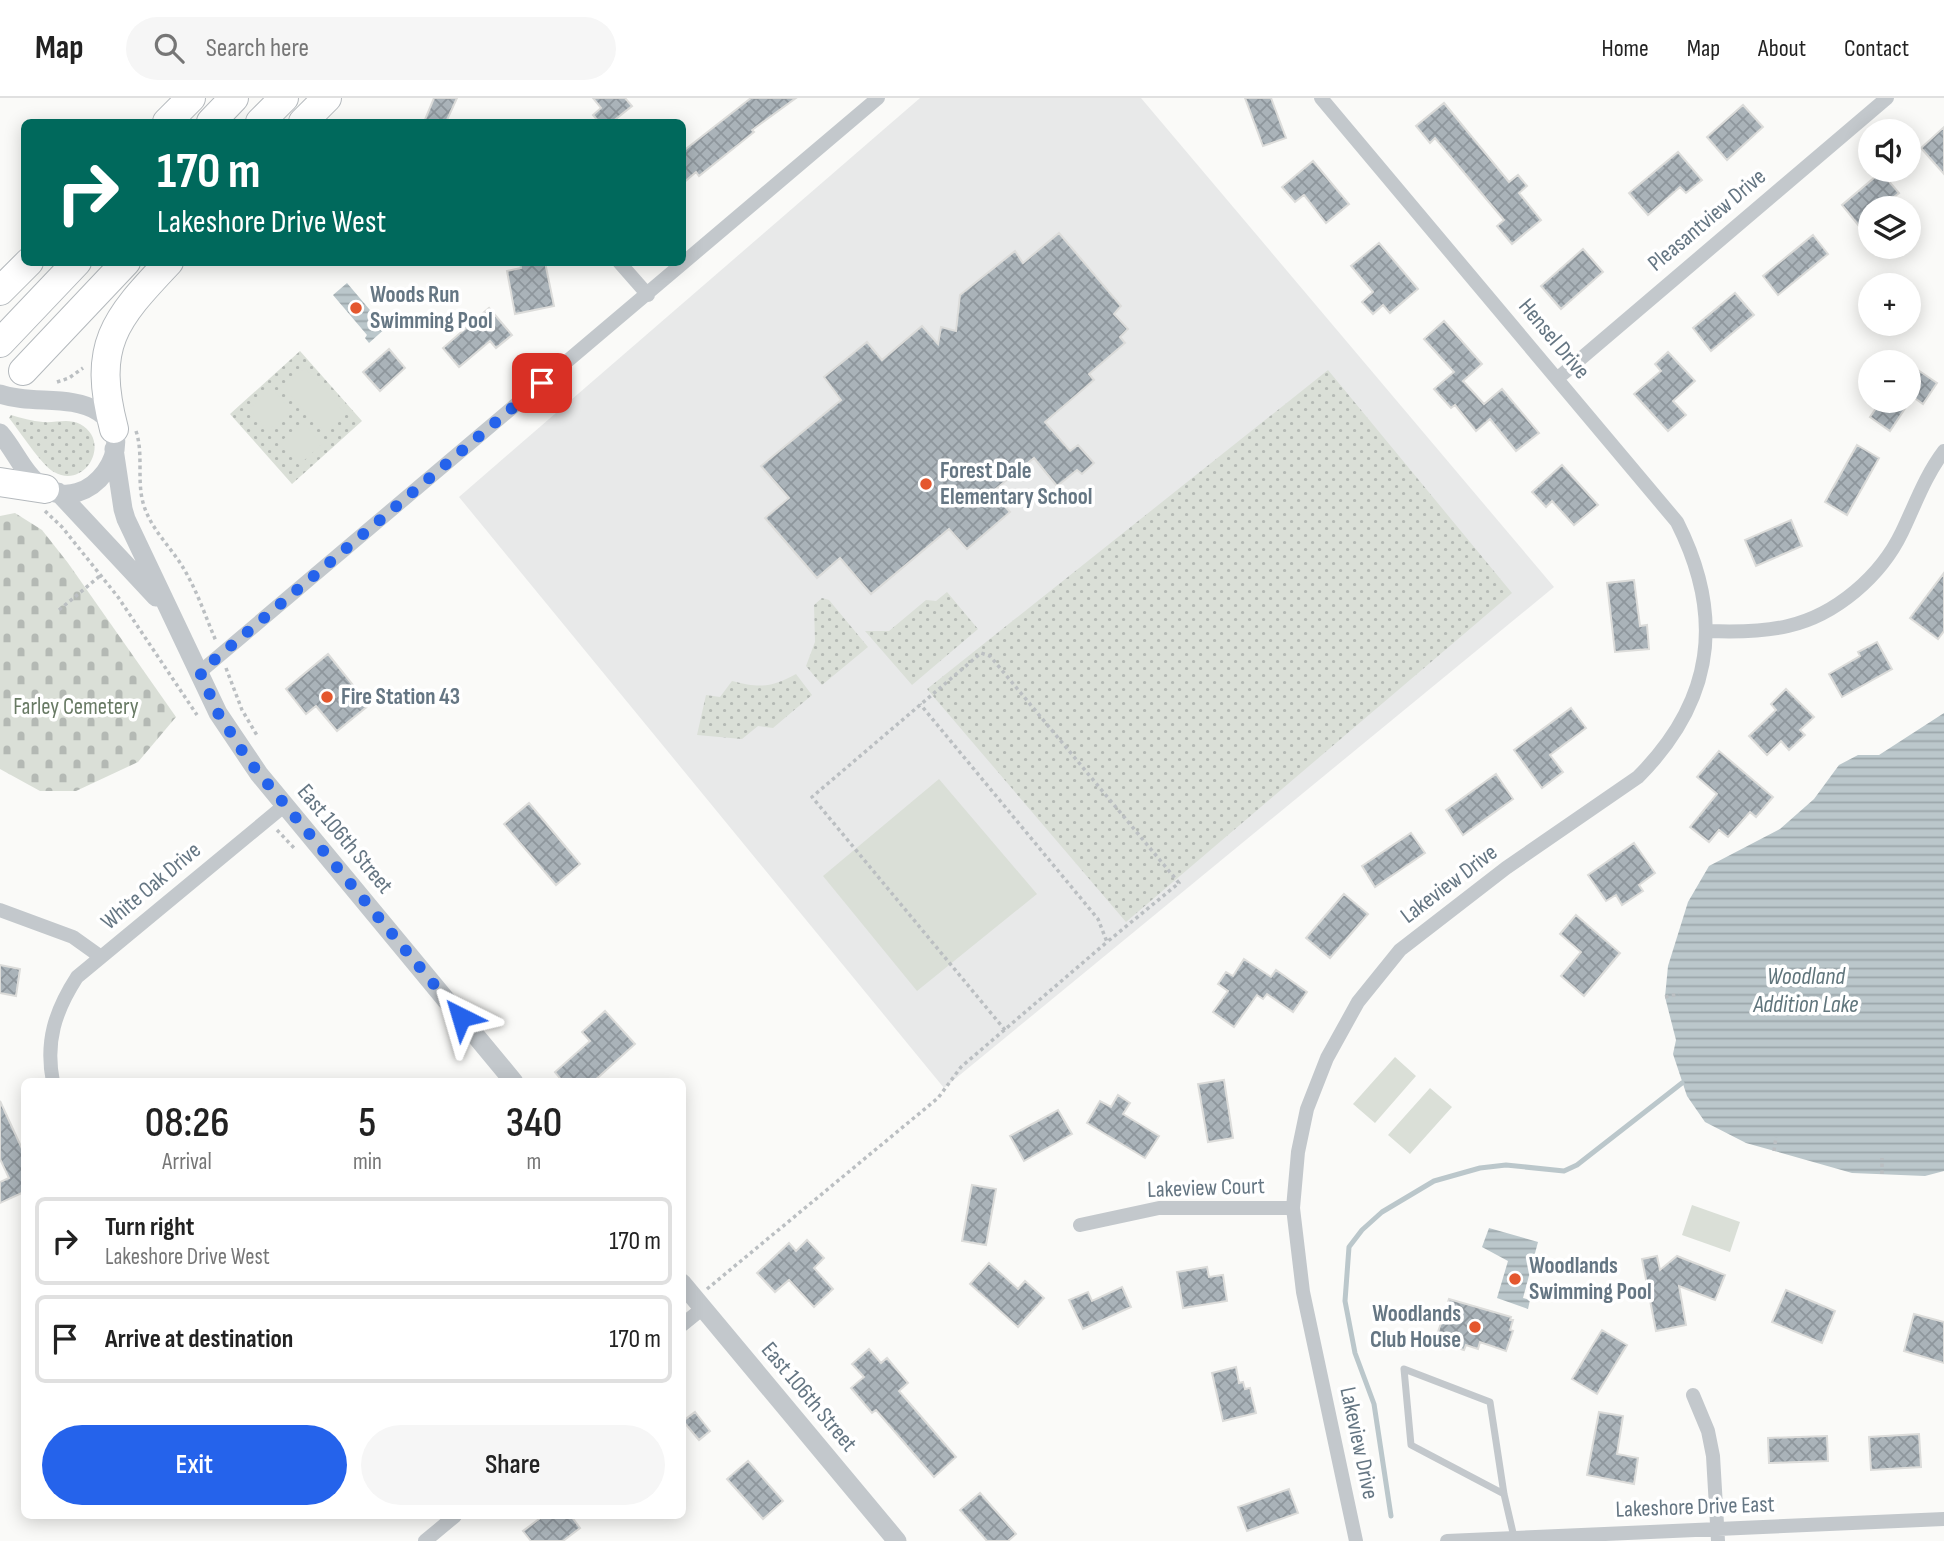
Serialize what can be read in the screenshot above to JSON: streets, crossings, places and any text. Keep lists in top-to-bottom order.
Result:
{
  "streets": {
    "street": [
      "Pleasantview Drive",
      "Hensel Drive",
      "East 106th Street",
      "Lakeview Drive",
      "White Oak Drive",
      "Lakeview Court",
      "Lakeshore Drive East"
    ]
  },
  "crossings": [
    ["Pleasantview Drive", "Hensel Drive"],
    ["Hensel Drive", "Lakeview Drive"],
    ["East 106th Street", "White Oak Drive"],
    ["Lakeview Drive", "Lakeview Court"]
  ],
  "water": ["Woodland Addition Lake"],
  "parks": ["Farley Cemetery"],
  "places": [
    "Woods Run Swimming Pool",
    "Forest Dale Elementary School",
    "Fire Station 43",
    "Woodlands Swimming Pool",
    "Woodlands Club House"
  ],
  "page": {
    "header": "Map",
    "search": "Search here",
    "nav": [
      "Home",
      "Map",
      "About",
      "Contact"
    ],
    "map_buttons": ["+", "−"],
    "turn": ["170 m", "Lakeshore Drive West"],
    "eta": [
      "08:26",
      "Arrival",
      "5",
      "min",
      "340",
      "m"
    ],
    "list": [
      {
        "name": "Turn right",
        "note": "Lakeshore Drive West",
        "value": "170 m"
      },
      {
        "name": "Arrive at destination",
        "value": "170 m"
      }
    ],
    "buttons": ["Exit", "Share"]
  }
}
